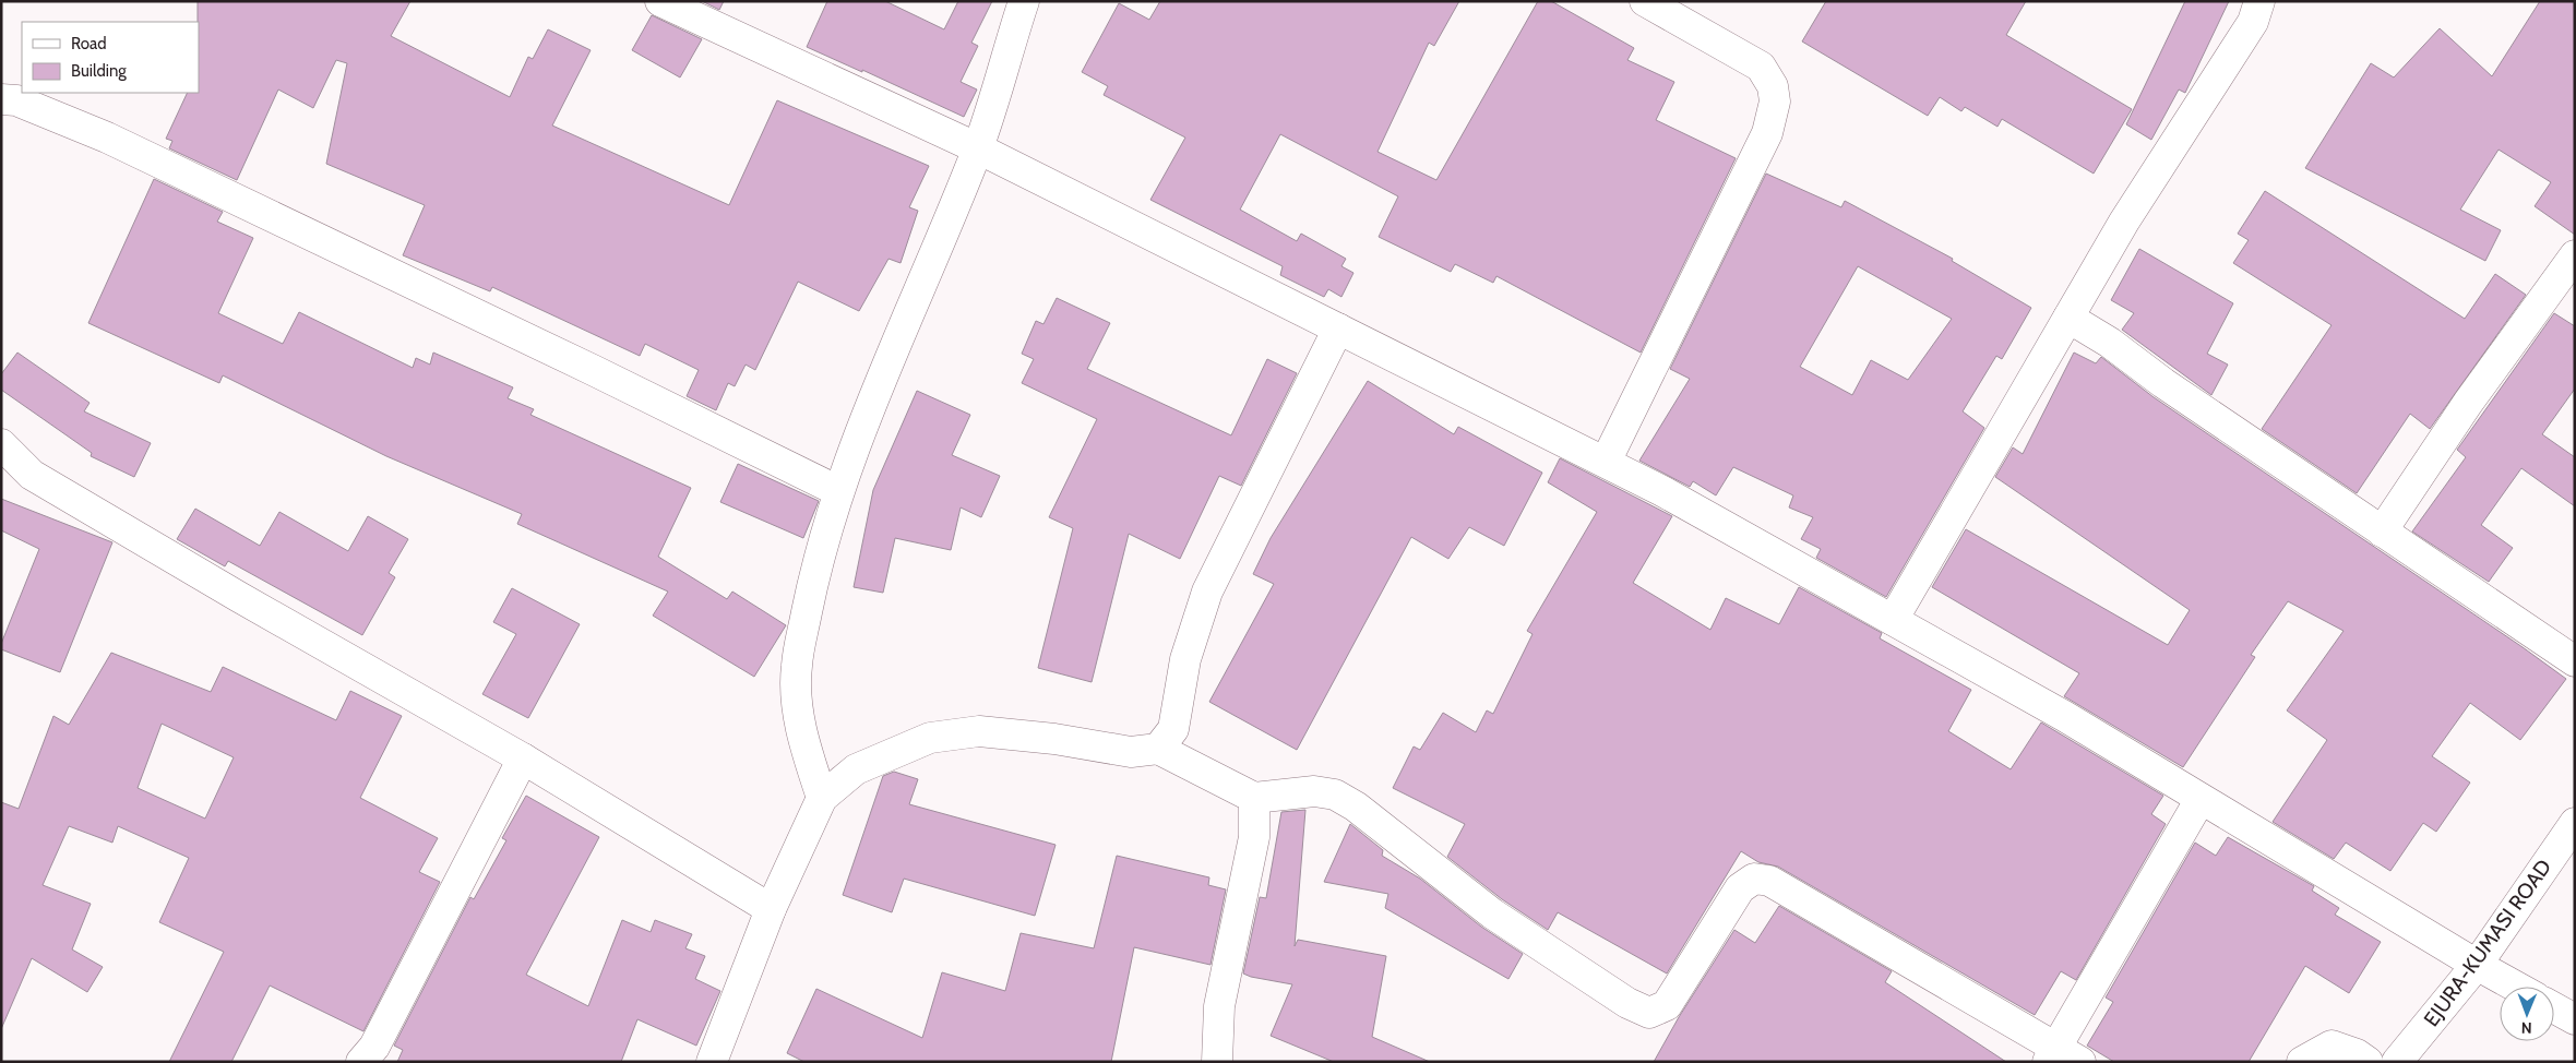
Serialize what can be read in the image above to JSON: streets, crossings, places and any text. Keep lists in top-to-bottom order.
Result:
{
  "streets": {
    "street": ["EJURA-KUMASI ROAD"]
  },
  "legend": ["Road", "Building"],
  "north": "bottom"
}
